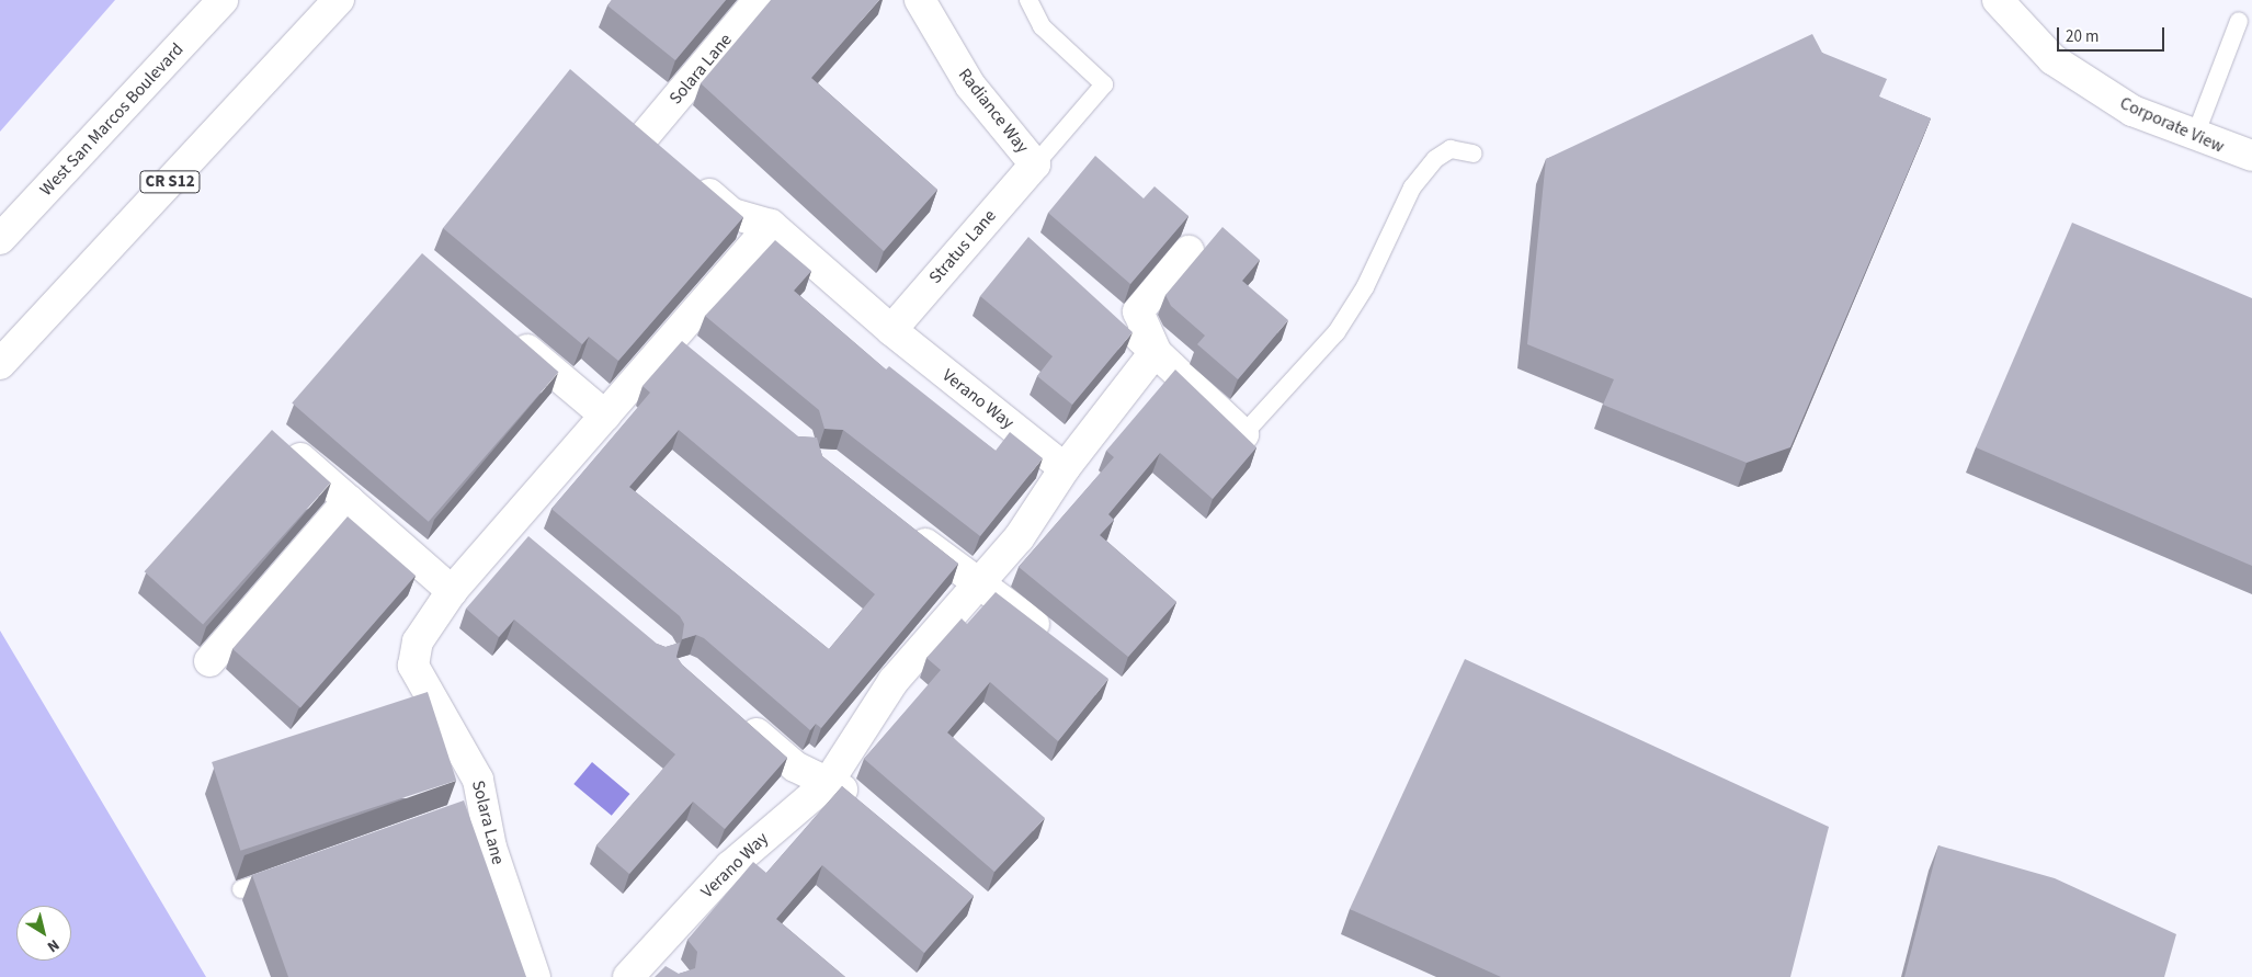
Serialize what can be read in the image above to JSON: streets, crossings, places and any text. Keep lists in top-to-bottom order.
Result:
{
  "streets": {
    "street": [
      "Solara Lane",
      "Radiance Way",
      "West San Marcos Boulevard",
      "Corporate View",
      "CR S12",
      "Stratus Lane",
      "Verano Way"
    ]
  },
  "crossings": [
    ["Radiance Way", "Stratus Lane"],
    ["Stratus Lane", "Verano Way"]
  ],
  "scale_bar": "20 m",
  "north": "bottom right"
}
